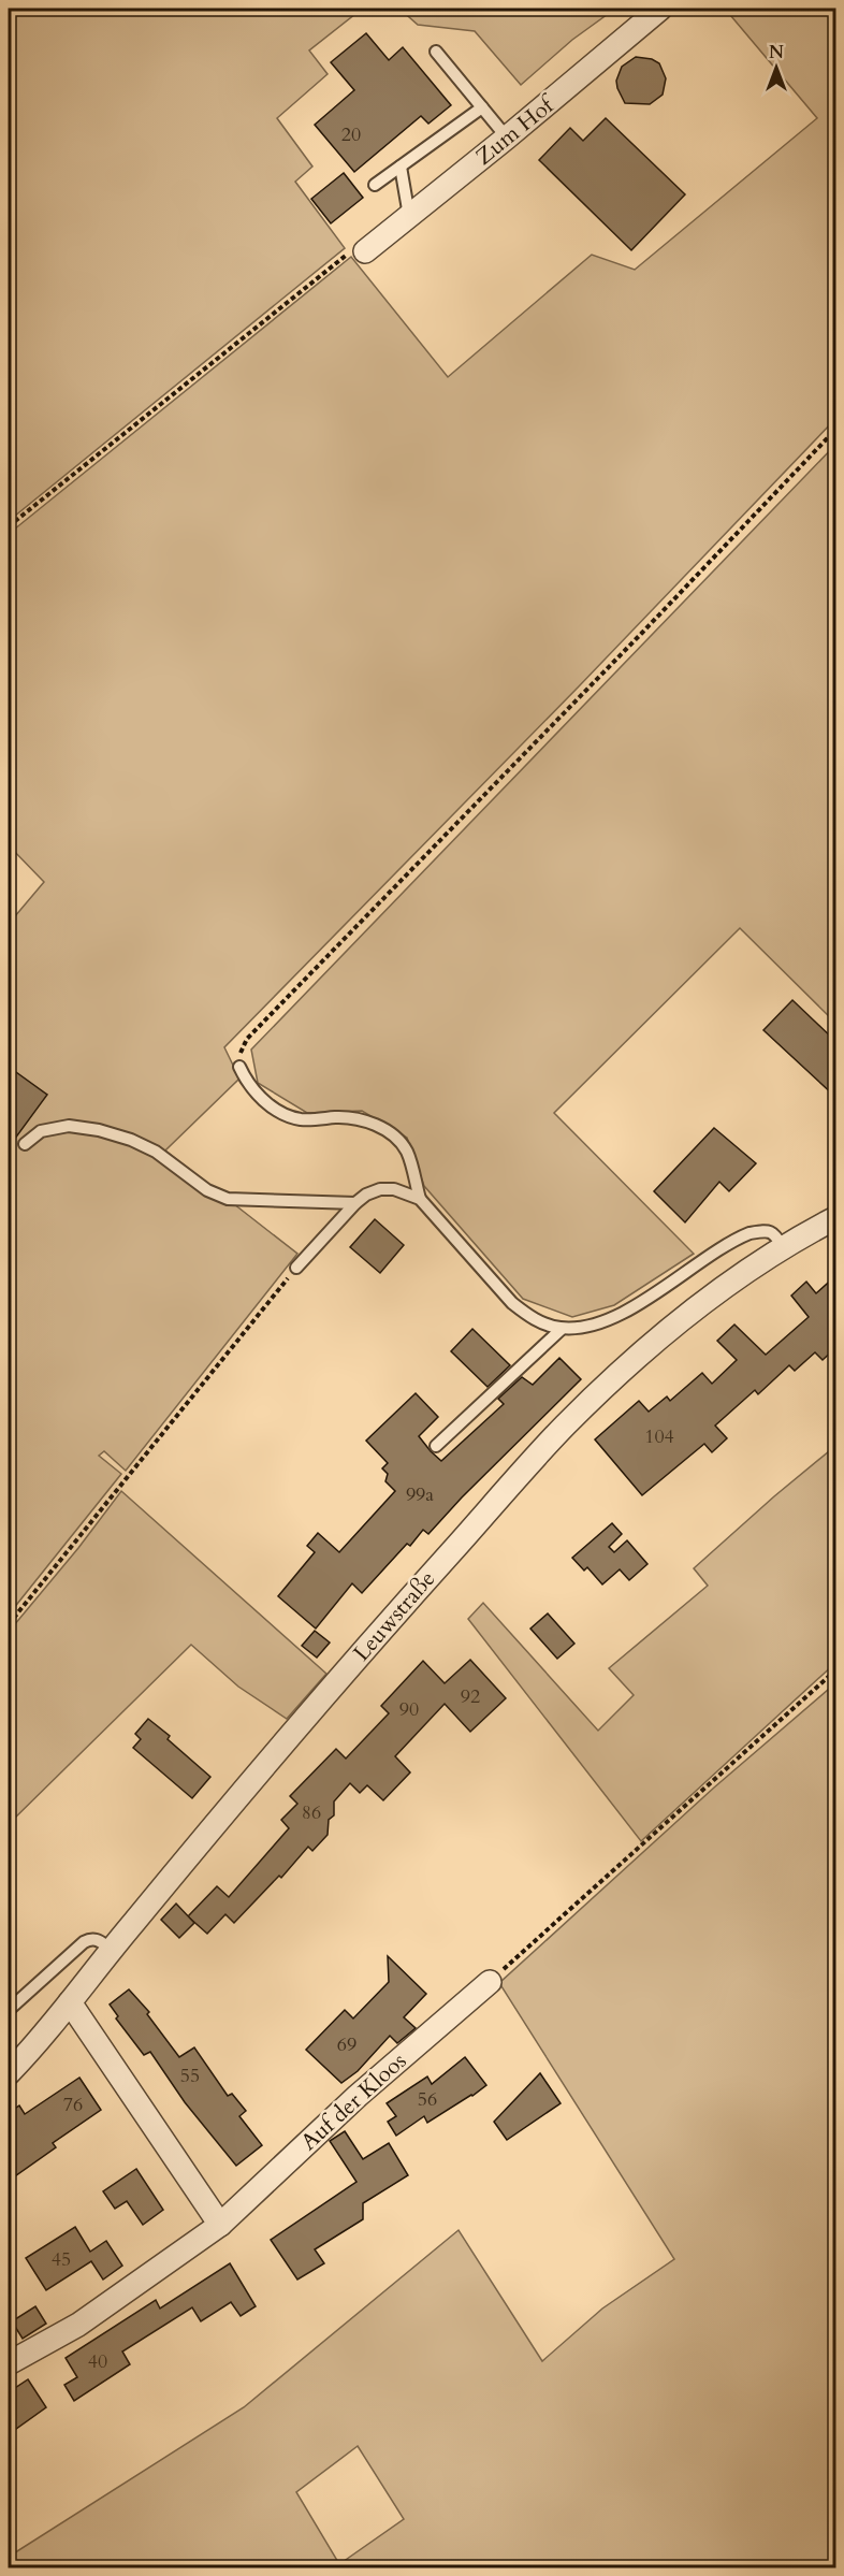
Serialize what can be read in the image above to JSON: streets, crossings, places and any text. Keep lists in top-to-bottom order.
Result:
{
  "streets": {
    "street": ["Zum Hof", "Leuwstraße", "Auf der Kloos"]
  },
  "house_numbers": [
    "20",
    "104",
    "99a",
    "92",
    "90",
    "86",
    "69",
    "55",
    "56",
    "76",
    "45",
    "40"
  ],
  "north": "top"
}
